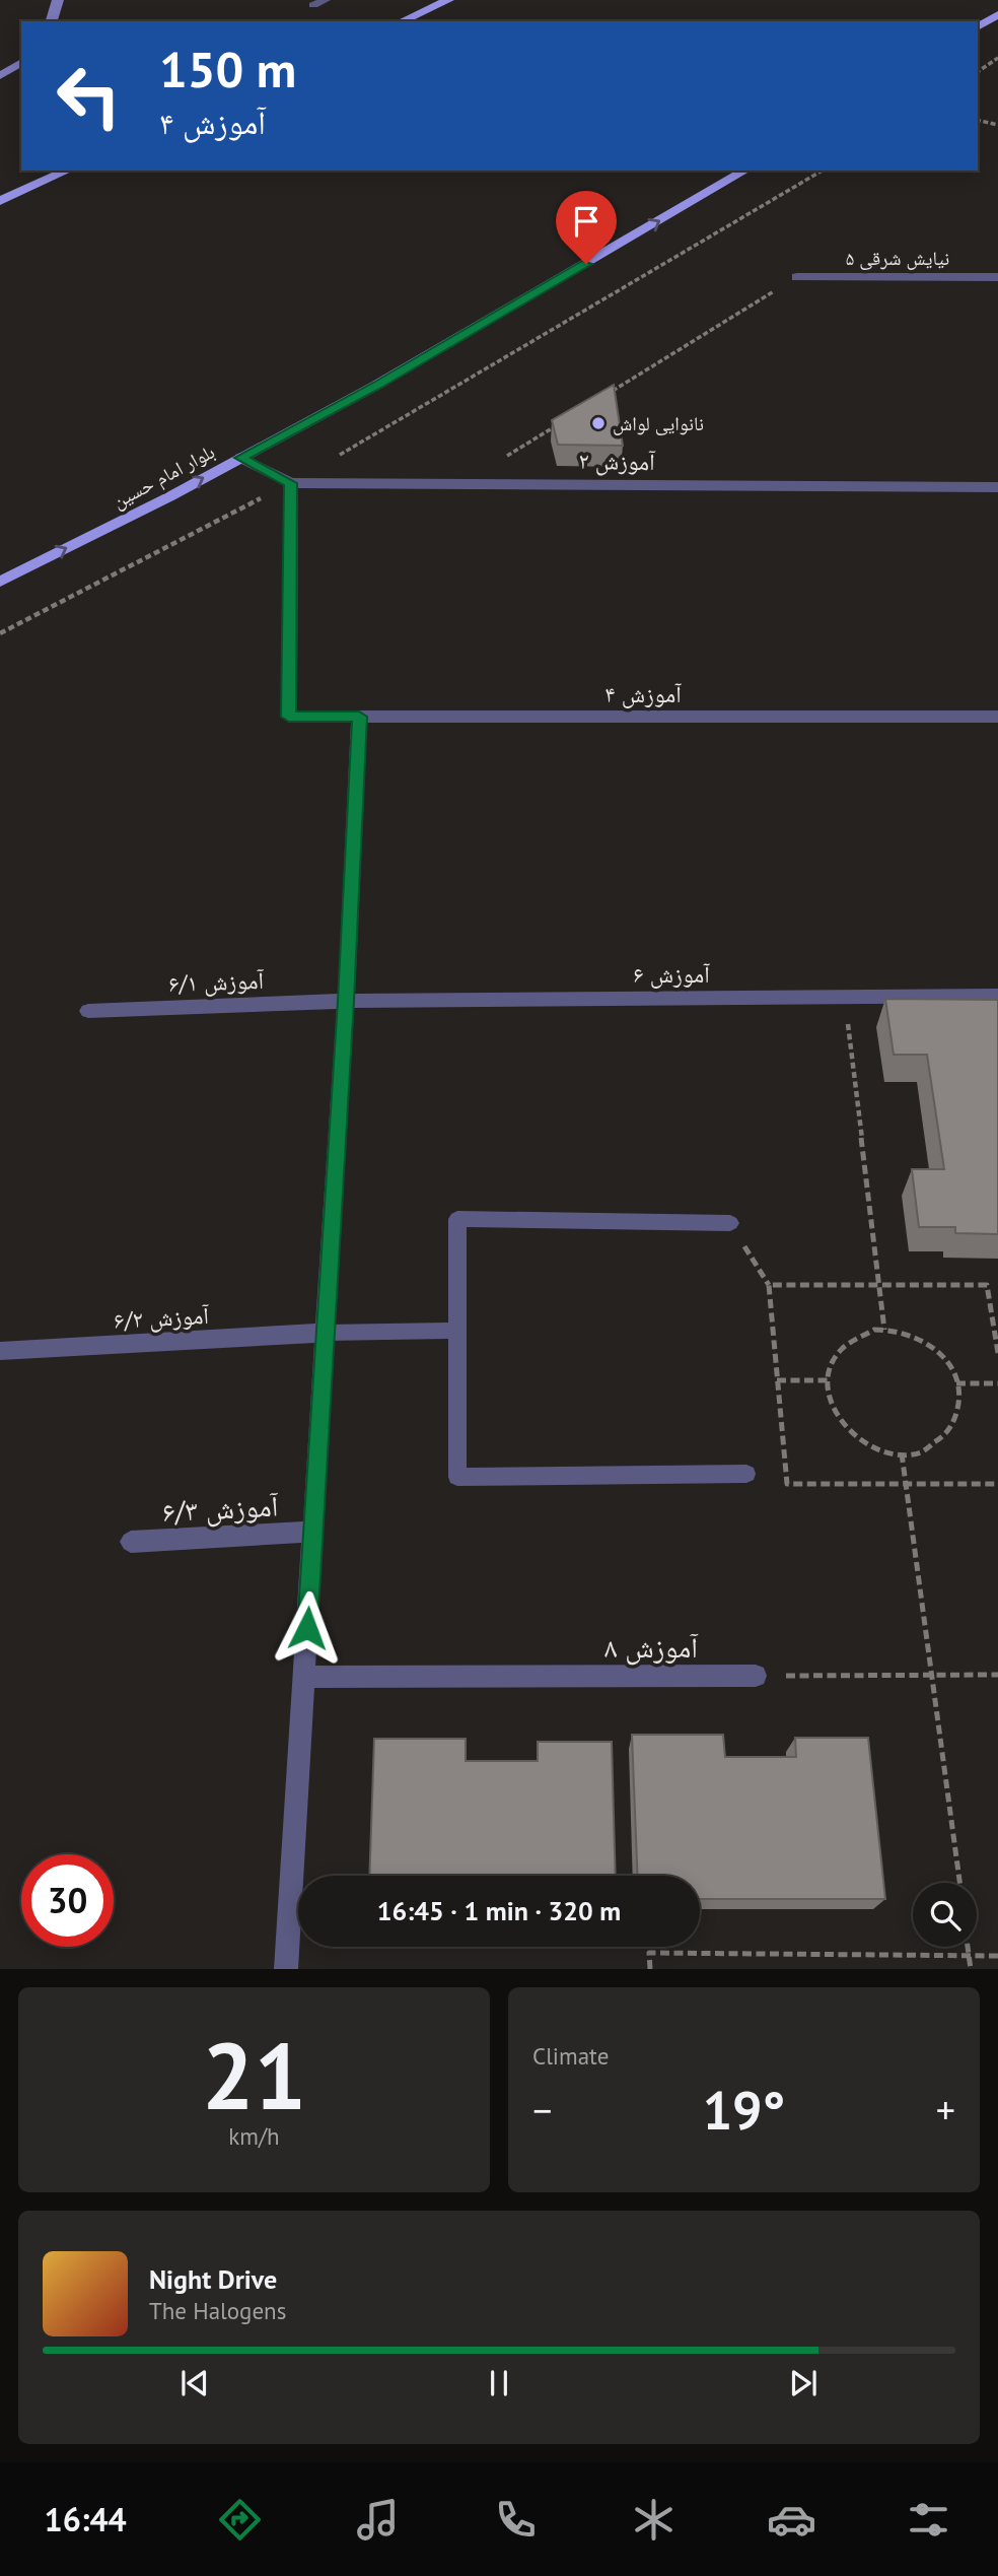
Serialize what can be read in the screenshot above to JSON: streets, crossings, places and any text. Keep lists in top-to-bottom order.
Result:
{
  "streets": {
    "main road": ["بلوار امام حسین"],
    "street": [
      "نیایش شرقی ۵",
      "آموزش ۲",
      "آموزش ۴",
      "آموزش ۶",
      "آموزش ۶/۱",
      "آموزش ۶/۲",
      "آموزش ۶/۳",
      "آموزش ۸"
    ]
  },
  "crossings": [
    ["آموزش ۲", "بلوار امام حسین"],
    ["آموزش ۲", "آموزش ۴"],
    ["آموزش ۶", "آموزش ۶/۱"]
  ],
  "one_way": ["بلوار امام حسین"],
  "places": ["نانوایی لواش"],
  "page": {
    "turn": ["150 m", "آموزش ۴"],
    "limit": "30",
    "trip": "16:45 · 1 min · 320 m",
    "tile": [
      ["21", "km/h"],
      "Climate"
    ],
    "heat": ["−", "19°", "+"],
    "song": ["Night Drive", "The Halogens"],
    "tabs": "16:44"
  }
}
